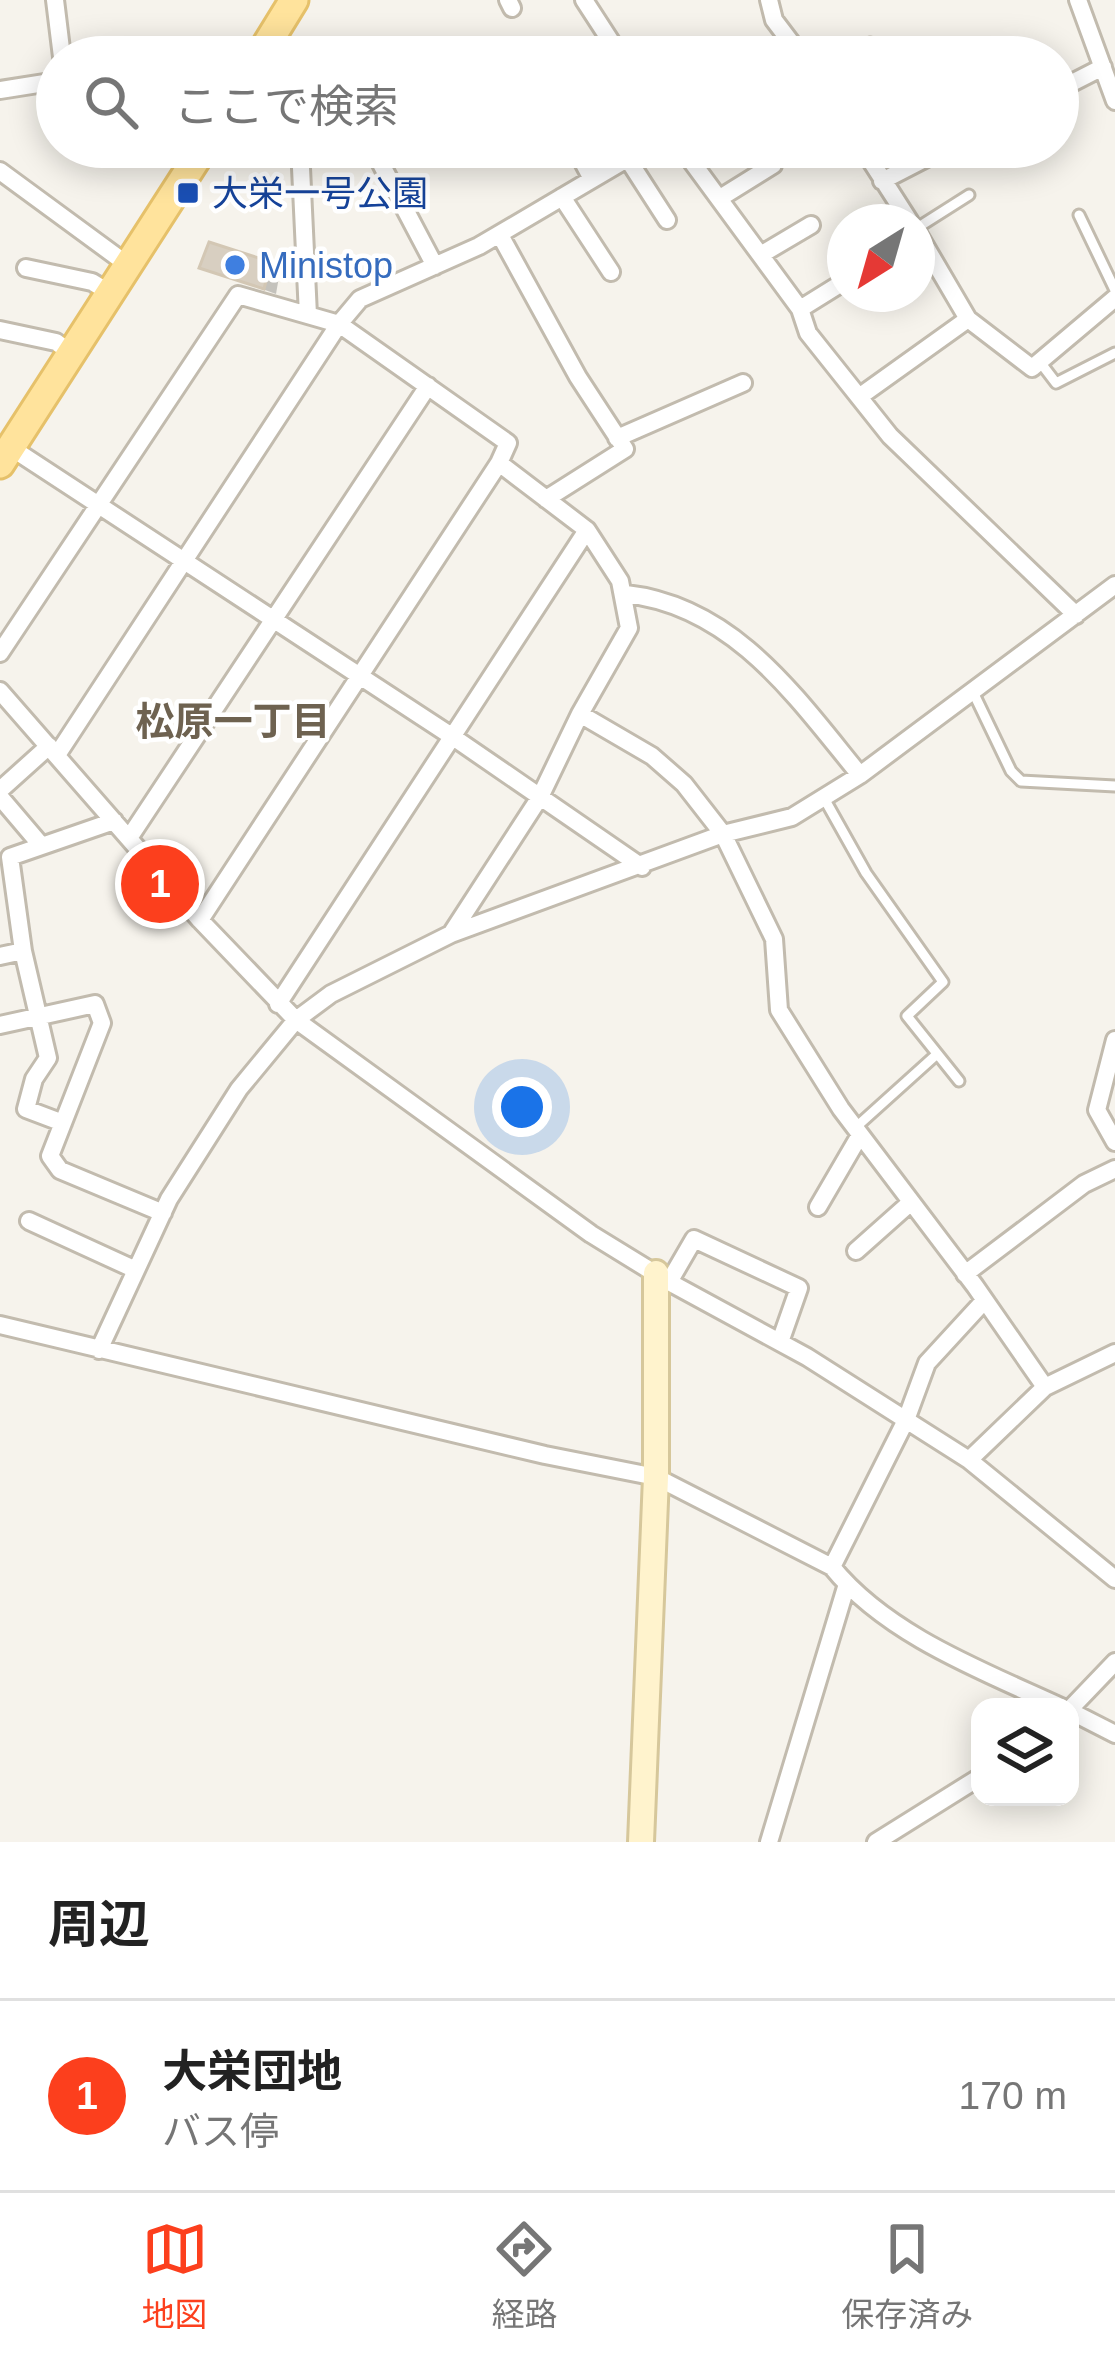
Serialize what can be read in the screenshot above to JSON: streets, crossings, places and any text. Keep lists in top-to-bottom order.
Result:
{
  "districts": ["松原一丁目"],
  "places": {
    "transit": ["大栄一号公園"],
    "other": ["Ministop"]
  },
  "north": "bottom left",
  "page": {
    "search": "ここで検索",
    "pins": "1",
    "heading": "周辺",
    "list": [
      {
        "mark": "1",
        "name": "大栄団地",
        "note": "バス停",
        "value": "170 m"
      }
    ],
    "nav": ["地図", "経路", "保存済み"]
  }
}
